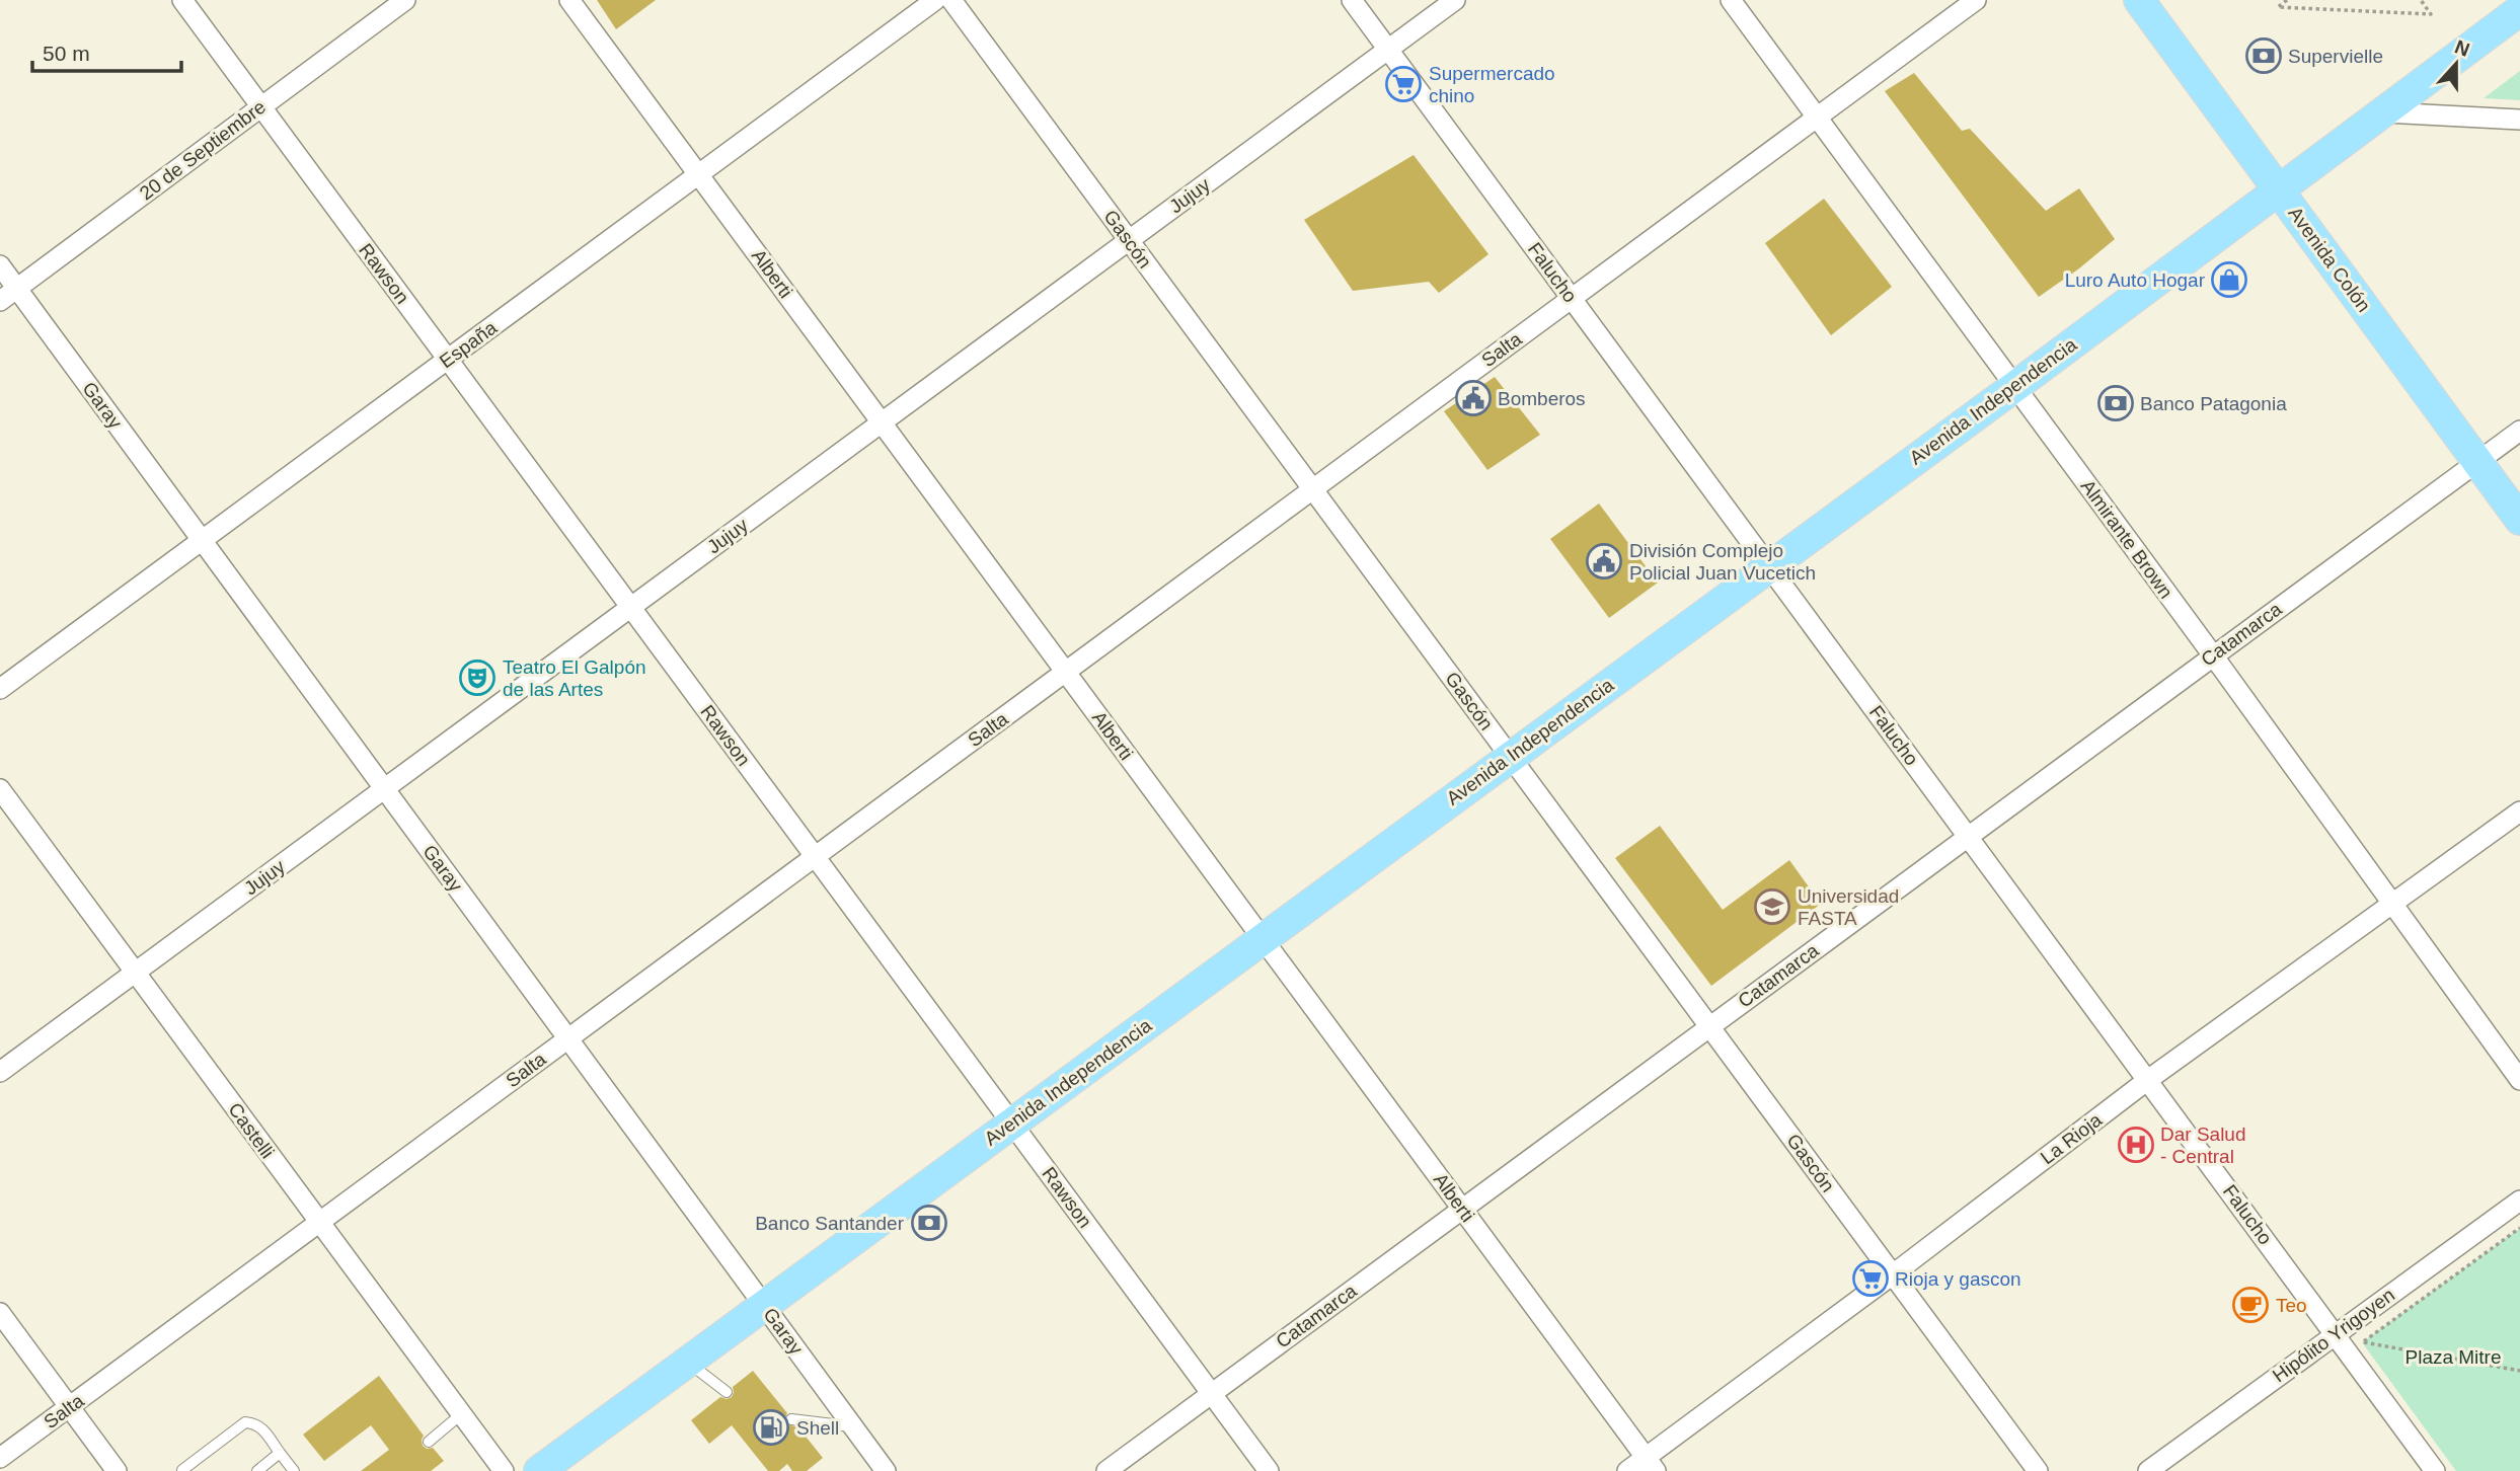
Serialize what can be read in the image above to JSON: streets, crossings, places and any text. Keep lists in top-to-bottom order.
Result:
{
  "streets": {
    "main road": ["Avenida Colón", "Avenida Independencia"],
    "street": [
      "20 de Septiembre",
      "Jujuy",
      "Gascón",
      "Falucho",
      "Rawson",
      "Alberti",
      "España",
      "Salta",
      "Garay",
      "Almirante Brown",
      "Catamarca",
      "Castelli",
      "La Rioja",
      "Hipólito Yrigoyen"
    ]
  },
  "crossings": [
    ["20 de Septiembre", "Rawson"],
    ["20 de Septiembre", "Garay"],
    ["Jujuy", "Gascón"],
    ["Jujuy", "Falucho"],
    ["Jujuy", "Rawson"],
    ["Jujuy", "Alberti"],
    ["Jujuy", "Garay"],
    ["Jujuy", "Castelli"],
    ["Gascón", "Salta"],
    ["Gascón", "Avenida Independencia"],
    ["Gascón", "Catamarca"],
    ["Gascón", "La Rioja"],
    ["Avenida Colón", "Avenida Independencia"],
    ["Avenida Colón", "Catamarca"],
    ["Falucho", "Salta"],
    ["Falucho", "Avenida Independencia"],
    ["Falucho", "Catamarca"],
    ["Falucho", "La Rioja"],
    ["Falucho", "Hipólito Yrigoyen"],
    ["Rawson", "España"],
    ["Rawson", "Salta"],
    ["Rawson", "Avenida Independencia"],
    ["Rawson", "Catamarca"],
    ["Alberti", "España"],
    ["Alberti", "Salta"],
    ["Alberti", "Avenida Independencia"],
    ["Alberti", "Catamarca"],
    ["Alberti", "La Rioja"],
    ["España", "Garay"],
    ["Salta", "Garay"],
    ["Salta", "Almirante Brown"],
    ["Salta", "Castelli"],
    ["Avenida Independencia", "Garay"],
    ["Avenida Independencia", "Almirante Brown"],
    ["Almirante Brown", "Catamarca"],
    ["Almirante Brown", "La Rioja"]
  ],
  "parks": ["Plaza Mitre"],
  "places": {
    "bank": ["Supervielle", "Banco Patagonia", "Banco Santander"],
    "supermarket": ["Supermercado chino", "Rioja y gascon"],
    "shop": ["Luro Auto Hogar"],
    "public building": ["Bomberos", "División Complejo Policial Juan Vucetich"],
    "theatre": ["Teatro El Galpón de las Artes"],
    "school or university": ["Universidad FASTA"],
    "hospital": ["Dar Salud - Central"],
    "cafe": ["Teo"],
    "fuel station": ["Shell"]
  },
  "scale_bar": "50 m",
  "north": "top"
}
